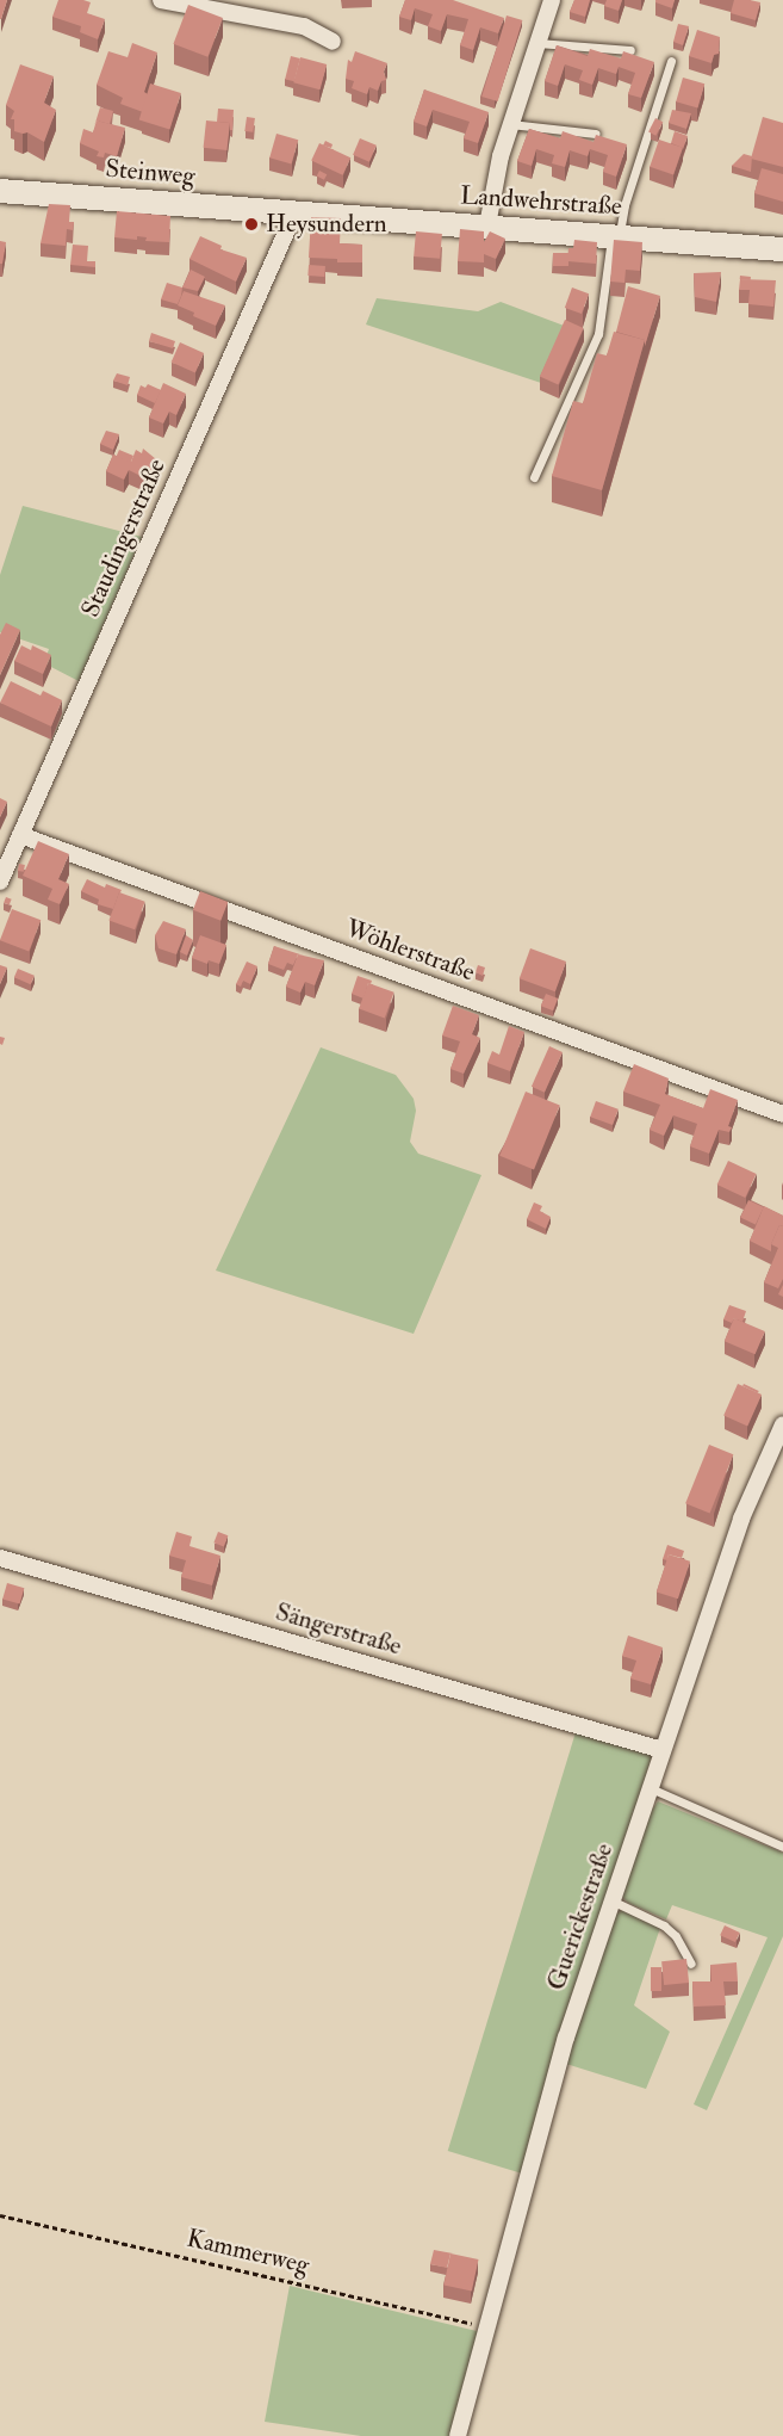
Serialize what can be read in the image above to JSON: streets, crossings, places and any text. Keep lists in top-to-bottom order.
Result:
{
  "streets": {
    "street": [
      "Steinweg",
      "Landwehrstraße",
      "Staudingerstraße",
      "Wöhlerstraße",
      "Sängerstraße",
      "Guerickestraße"
    ],
    "path": ["Kammerweg"]
  },
  "crossings": [
    ["Steinweg", "Landwehrstraße"],
    ["Steinweg", "Staudingerstraße"],
    ["Landwehrstraße", "Staudingerstraße"],
    ["Staudingerstraße", "Wöhlerstraße"],
    ["Sängerstraße", "Guerickestraße"],
    ["Guerickestraße", "Kammerweg"]
  ],
  "places": ["Heysundern"]
}
